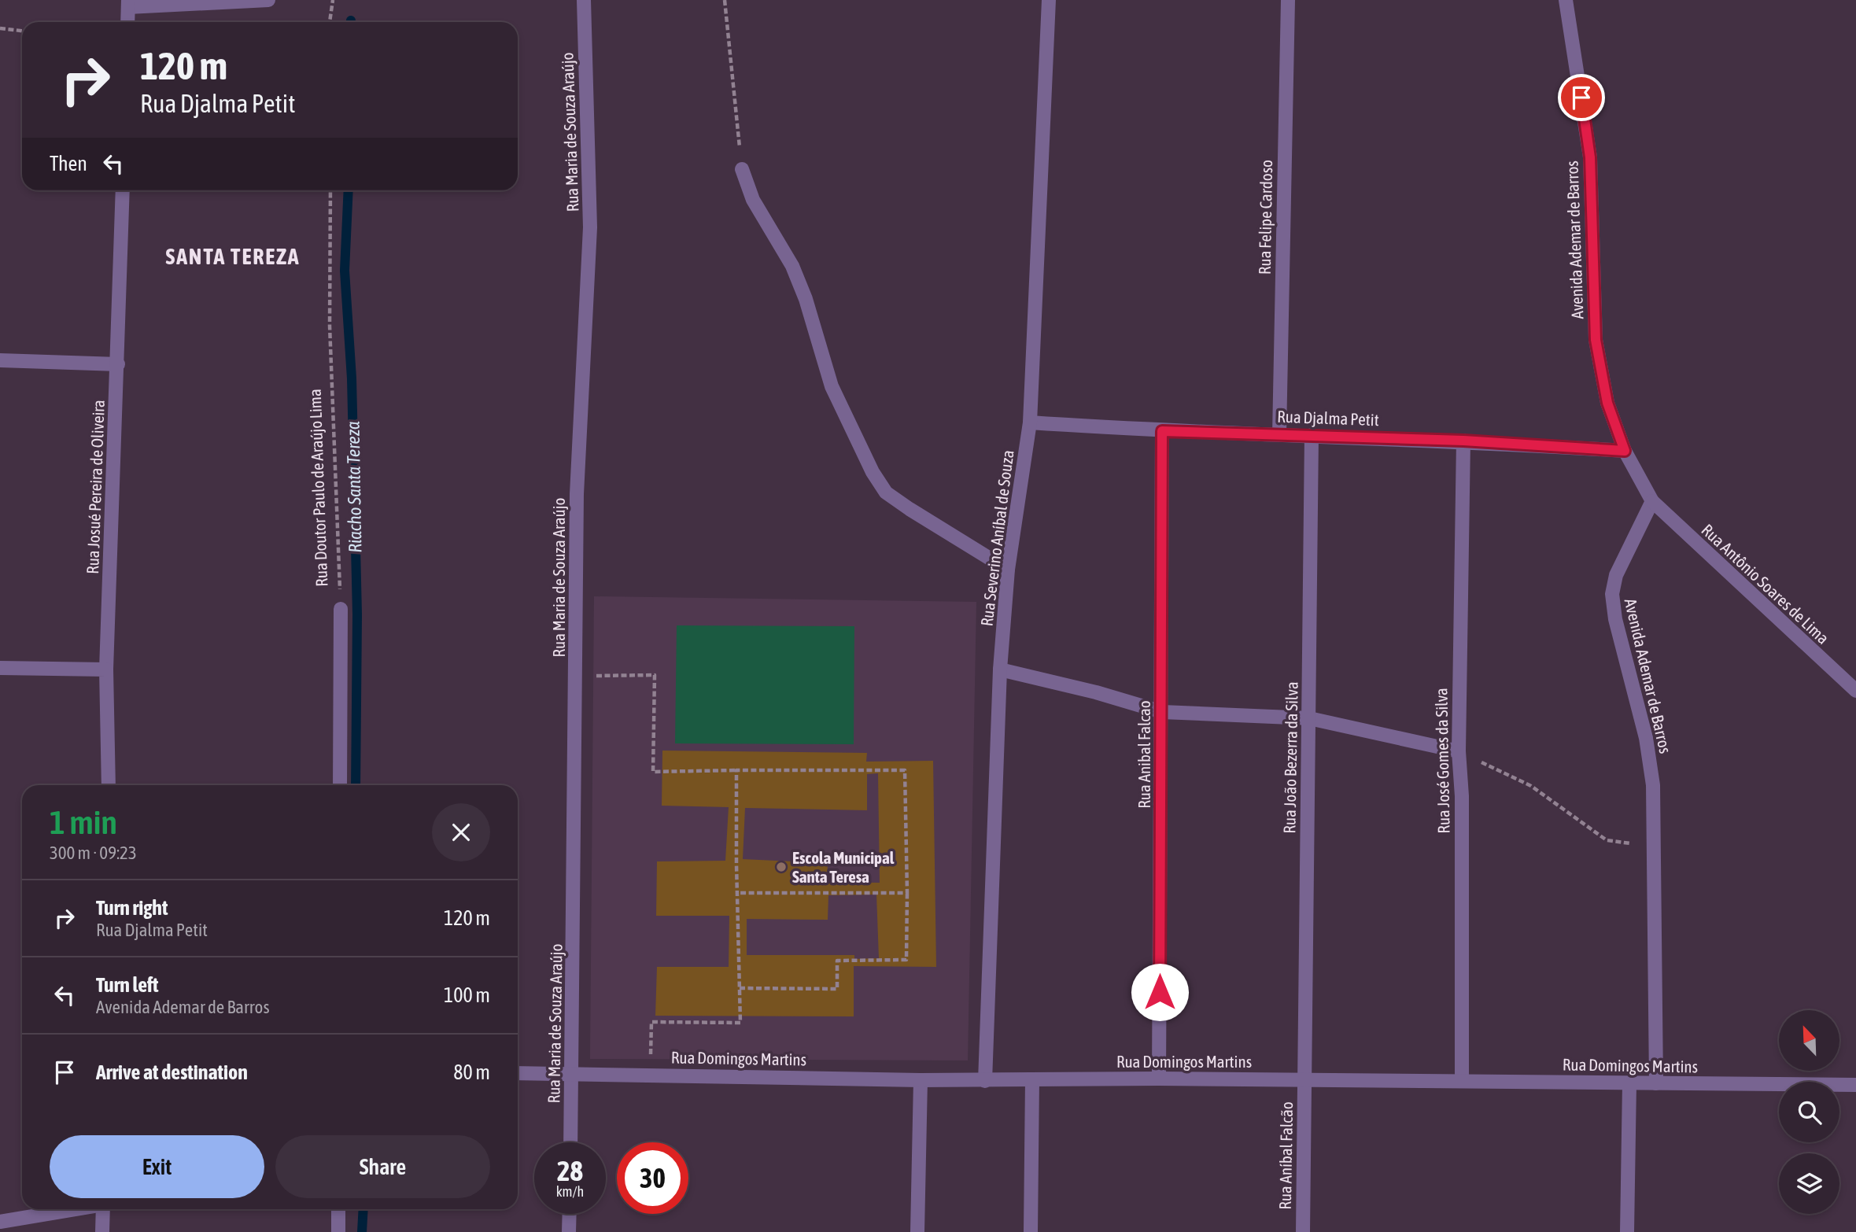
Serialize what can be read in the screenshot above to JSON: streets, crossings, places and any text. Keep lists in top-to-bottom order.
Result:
{
  "streets": {
    "street": [
      "Rua Maria de Souza Araújo",
      "Rua Felipe Cardoso",
      "Avenida Ademar de Barros",
      "Rua Djalma Petit",
      "Rua Josué Pereira de Oliveira",
      "Rua Doutor Paulo de Araújo Lima",
      "Rua Severino Aníbal de Souza",
      "Rua Antônio Soares de Lima",
      "Rua Anibal Falcao",
      "Rua João Bezerra da Silva",
      "Rua José Gomes da Silva",
      "Rua Domingos Martins",
      "Rua Aníbal Falcão"
    ]
  },
  "crossings": [
    ["Rua Maria de Souza Araújo", "Rua Domingos Martins"],
    ["Rua Felipe Cardoso", "Rua Djalma Petit"],
    ["Avenida Ademar de Barros", "Rua Djalma Petit"],
    ["Avenida Ademar de Barros", "Rua Antônio Soares de Lima"],
    ["Avenida Ademar de Barros", "Rua Domingos Martins"],
    ["Rua Djalma Petit", "Rua Severino Aníbal de Souza"],
    ["Rua Djalma Petit", "Rua Anibal Falcao"],
    ["Rua Djalma Petit", "Rua João Bezerra da Silva"],
    ["Rua Djalma Petit", "Rua José Gomes da Silva"],
    ["Rua Severino Aníbal de Souza", "Rua Domingos Martins"],
    ["Rua Anibal Falcao", "Rua Domingos Martins"],
    ["Rua João Bezerra da Silva", "Rua Domingos Martins"],
    ["Rua João Bezerra da Silva", "Rua Aníbal Falcão"],
    ["Rua José Gomes da Silva", "Rua Domingos Martins"],
    ["Rua Domingos Martins", "Rua Aníbal Falcão"]
  ],
  "districts": ["SANTA TEREZA"],
  "water": ["Riacho Santa Tereza"],
  "places": ["Escola Municipal Santa Teresa"],
  "north": "top left",
  "page": {
    "turn": ["120 m", "Rua Djalma Petit"],
    "then": "Then",
    "heading": ["1 min", "300 m · 09:23"],
    "list": [
      {
        "name": "Turn right",
        "note": "Rua Djalma Petit",
        "value": "120 m"
      },
      {
        "name": "Turn left",
        "note": "Avenida Ademar de Barros",
        "value": "100 m"
      },
      {
        "name": "Arrive at destination",
        "value": "80 m"
      }
    ],
    "buttons": ["Exit", "Share"],
    "speed": "28 km/h",
    "limit": "30"
  }
}
